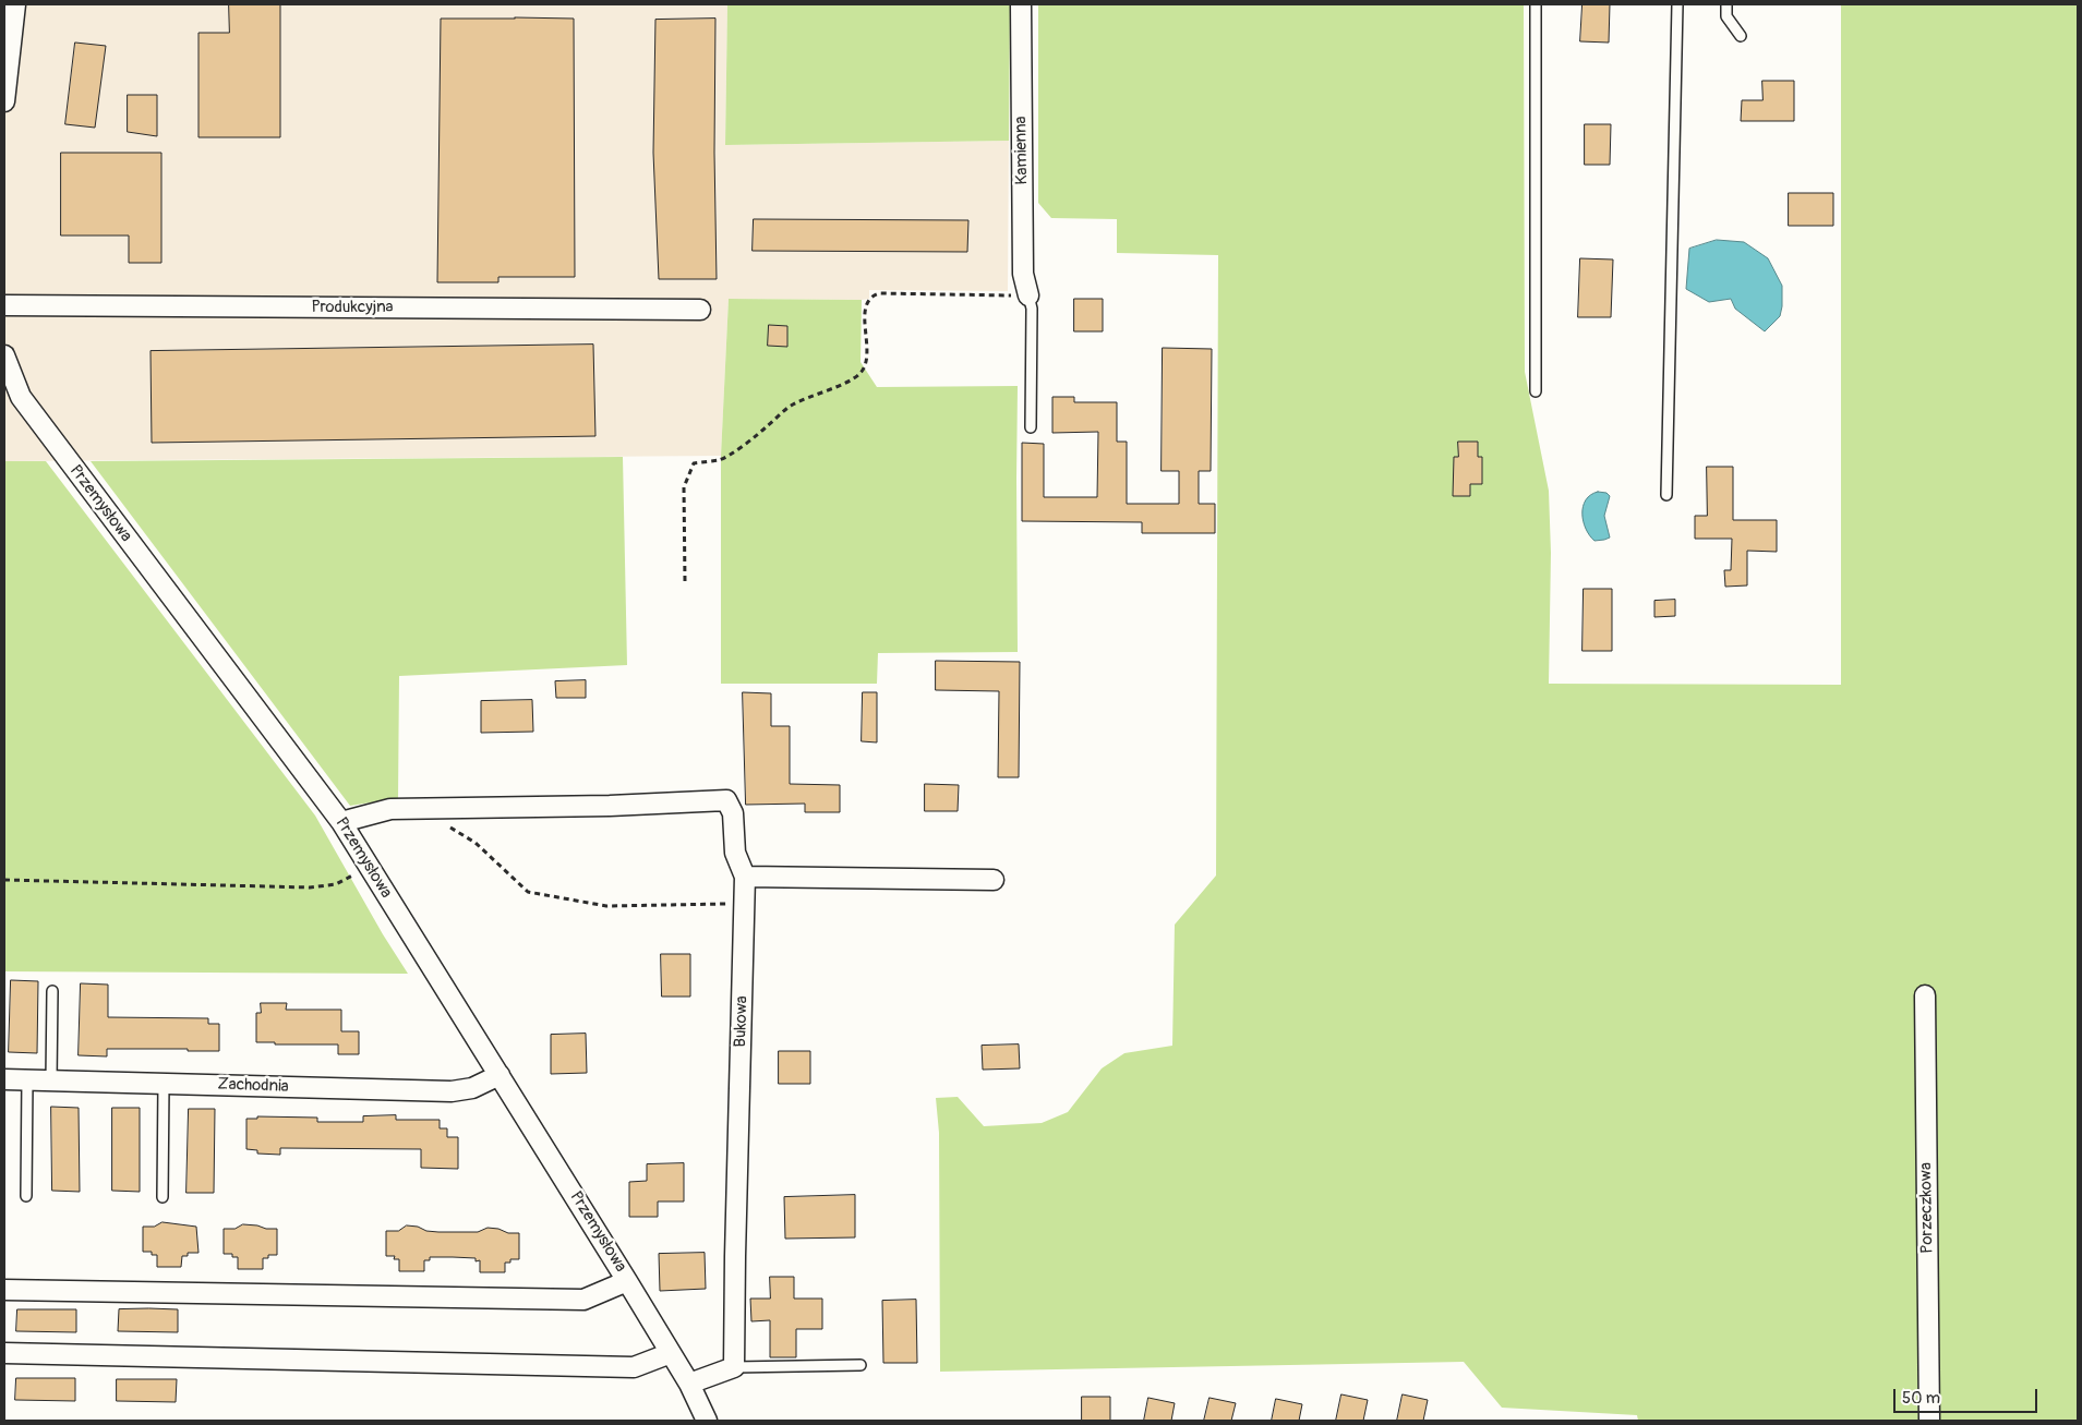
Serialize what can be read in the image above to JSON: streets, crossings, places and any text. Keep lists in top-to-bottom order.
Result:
{
  "streets": {
    "street": [
      "Kamienna",
      "Produkcyjna",
      "Przemysłowa",
      "Bukowa",
      "Zachodnia",
      "Porzeczkowa"
    ]
  },
  "crossings": [
    ["Przemysłowa", "Zachodnia"]
  ],
  "scale_bar": "50 m"
}
